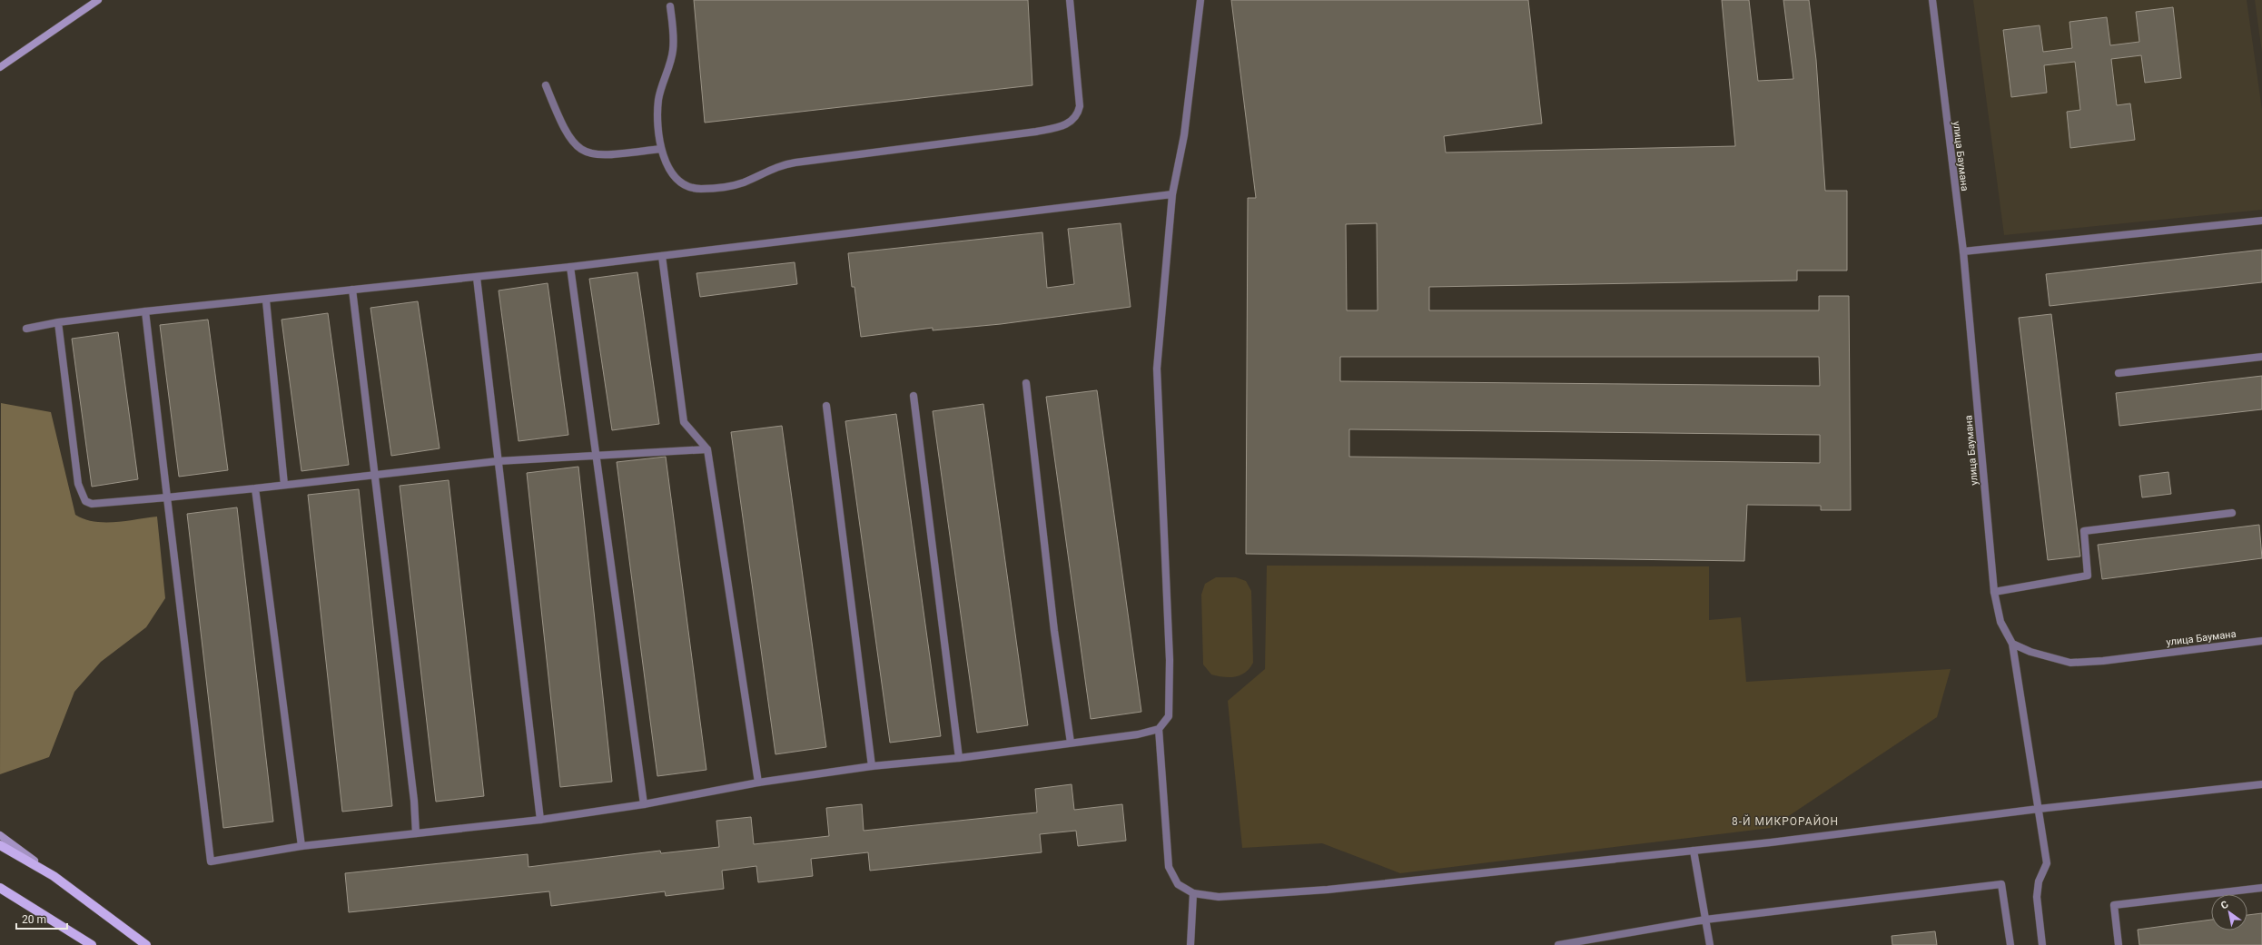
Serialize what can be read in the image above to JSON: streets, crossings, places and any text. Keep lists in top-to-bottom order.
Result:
{
  "streets": {
    "street": ["улица Баумана"]
  },
  "districts": ["8-Й МИКРОРАЙОН"],
  "scale_bar": "20 m",
  "north": "top left"
}
